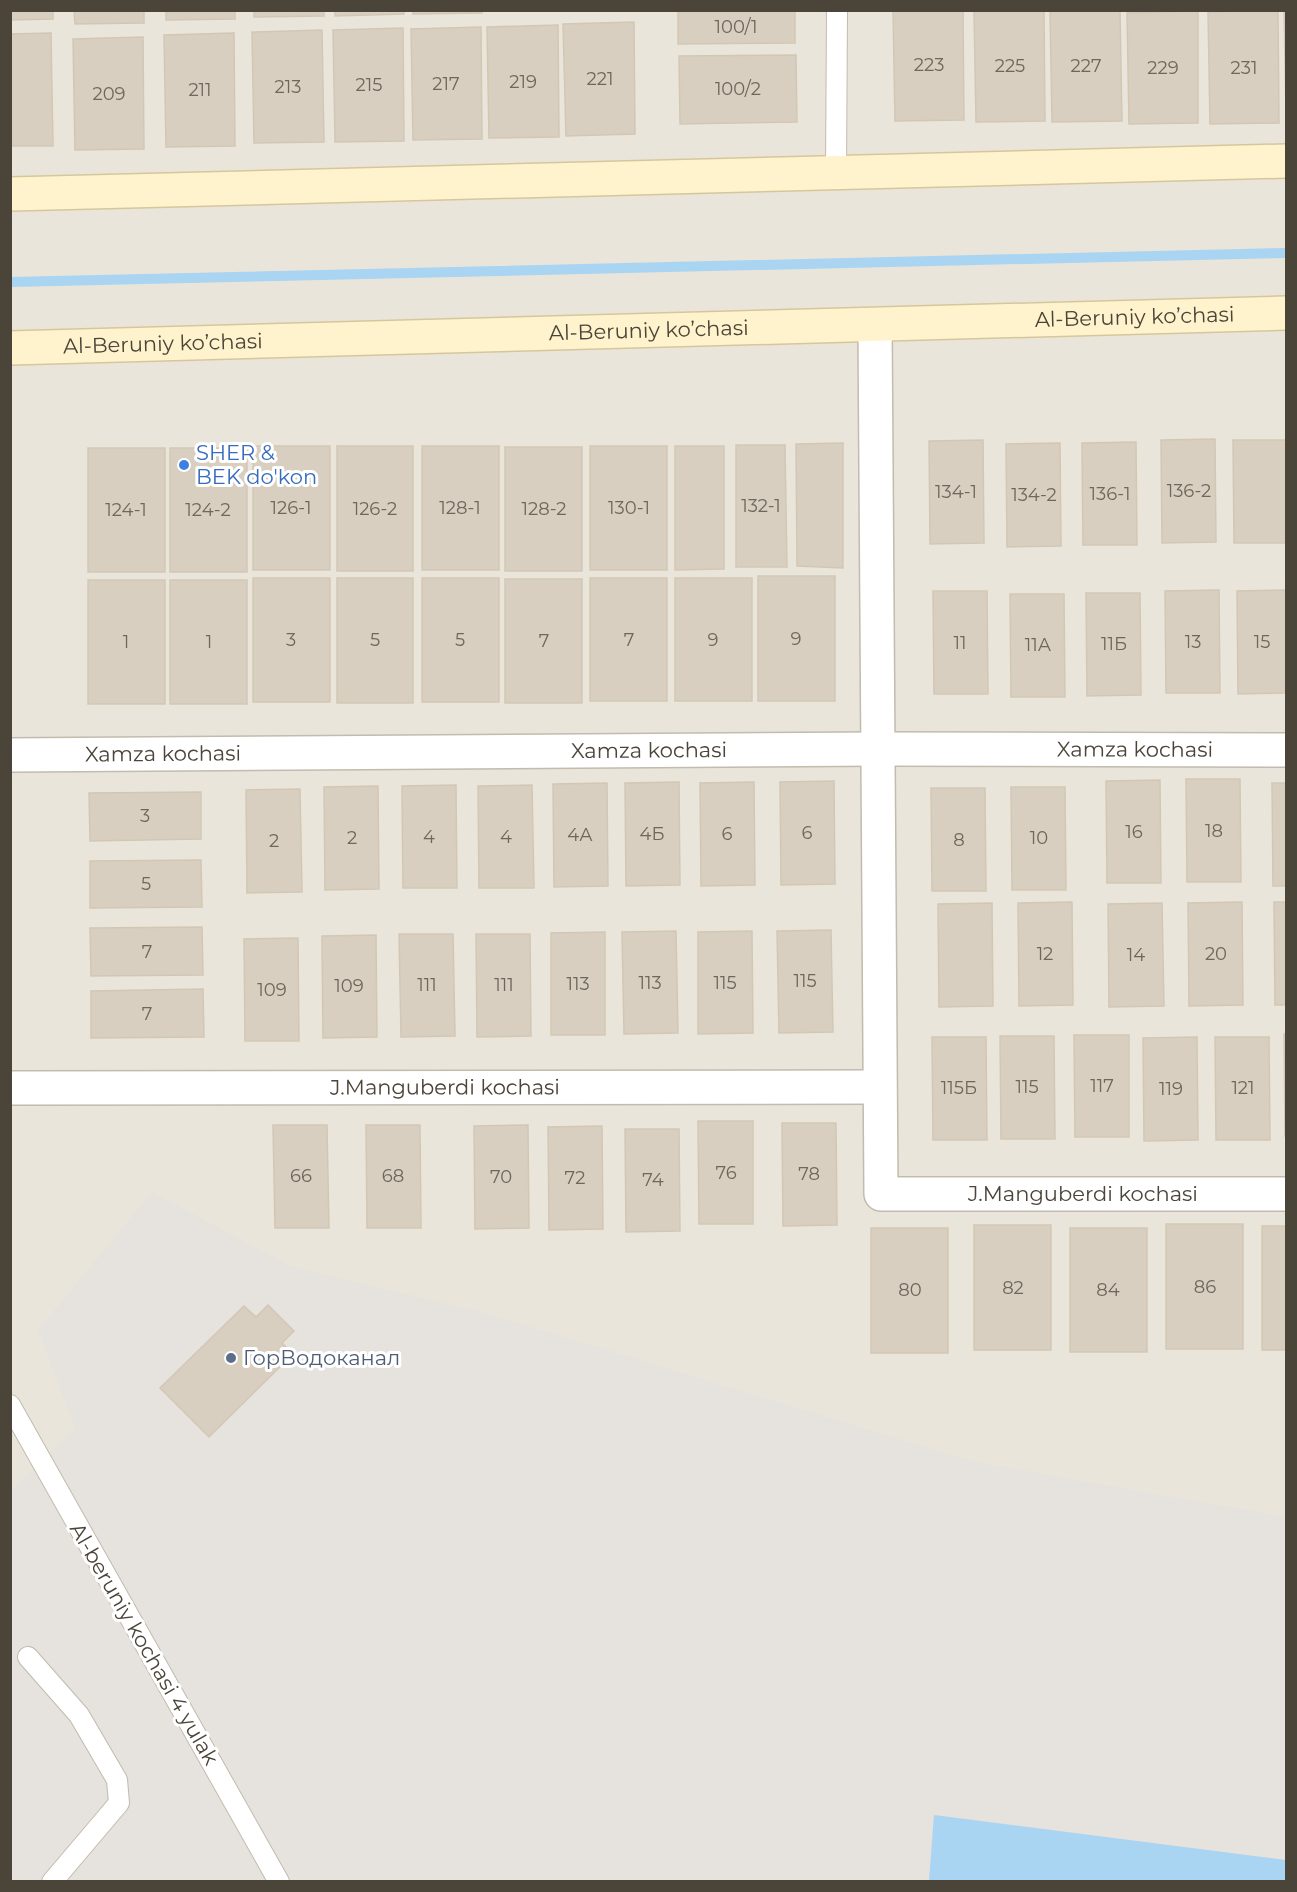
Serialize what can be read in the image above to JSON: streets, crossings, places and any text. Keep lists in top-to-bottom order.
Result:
{
  "streets": {
    "main road": ["Al-Beruniy ko’chasi"],
    "street": ["Xamza kochasi", "J.Manguberdi kochasi"],
    "lane": ["Al-beruniy kochasi 4 yulak"]
  },
  "places": ["SHER & BEK do'kon", "ГорВодоканал"],
  "house_numbers": [
    "100/1",
    "223",
    "225",
    "227",
    "229",
    "231",
    "221",
    "219",
    "217",
    "215",
    "213",
    "100/2",
    "211",
    "209",
    "136-2",
    "134-1",
    "136-1",
    "134-2",
    "132-1",
    "126-1",
    "128-1",
    "130-1",
    "126-2",
    "128-2",
    "124-1",
    "124-2",
    "9",
    "3",
    "5",
    "5",
    "7",
    "9",
    "7",
    "1",
    "1",
    "13",
    "15",
    "11",
    "11Б",
    "11А",
    "3",
    "18",
    "16",
    "6",
    "4Б",
    "6",
    "4А",
    "4",
    "4",
    "2",
    "10",
    "8",
    "2",
    "5",
    "7",
    "12",
    "20",
    "14",
    "115",
    "113",
    "115",
    "113",
    "111",
    "111",
    "109",
    "109",
    "7",
    "117",
    "115",
    "115Б",
    "121",
    "119",
    "76",
    "78",
    "66",
    "68",
    "70",
    "72",
    "74",
    "86",
    "82",
    "80",
    "84"
  ]
}
